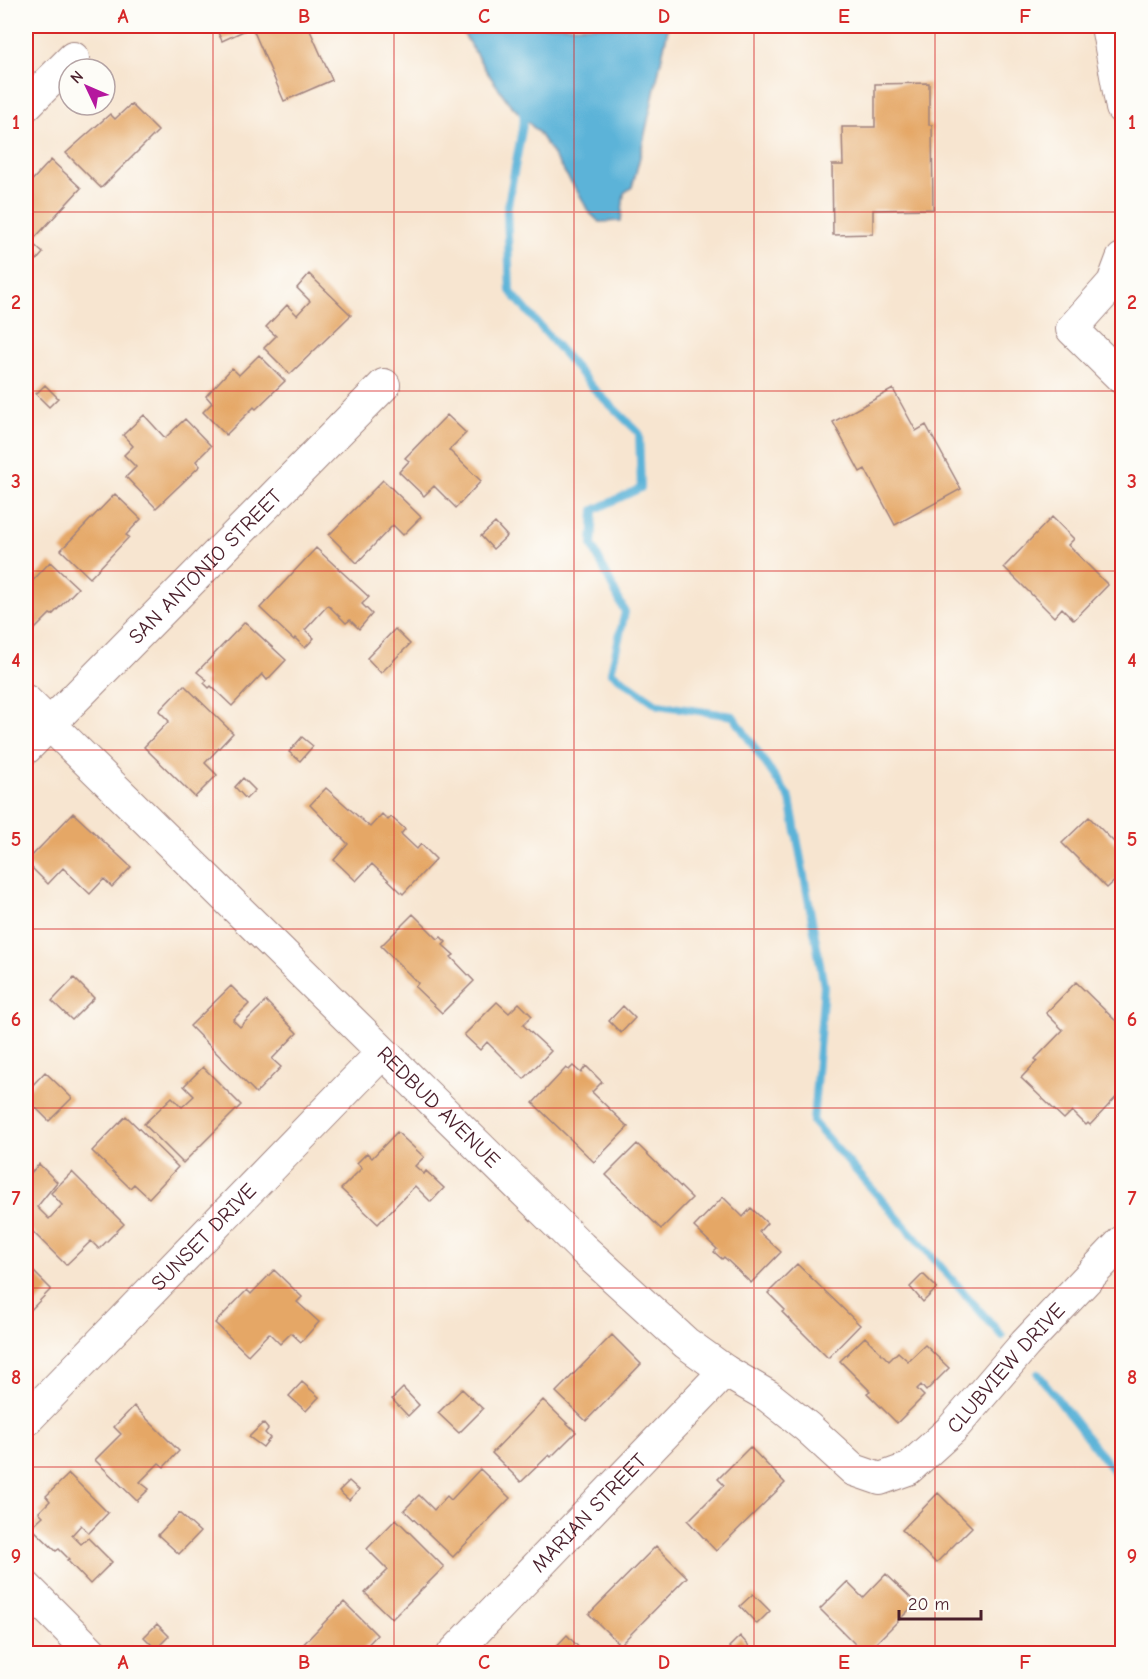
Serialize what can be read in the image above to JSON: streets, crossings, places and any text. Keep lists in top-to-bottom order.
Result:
{
  "streets": {
    "street": [
      "SAN ANTONIO STREET",
      "REDBUD AVENUE",
      "SUNSET DRIVE",
      "CLUBVIEW DRIVE",
      "MARIAN STREET"
    ]
  },
  "crossings": [
    ["SAN ANTONIO STREET", "REDBUD AVENUE"],
    ["REDBUD AVENUE", "SUNSET DRIVE"],
    ["REDBUD AVENUE", "CLUBVIEW DRIVE"],
    ["REDBUD AVENUE", "MARIAN STREET"]
  ],
  "scale_bar": "20 m",
  "north": "top left",
  "grid": {
    "columns": [
      "A",
      "B",
      "C",
      "D",
      "E",
      "F"
    ],
    "rows": [
      "1",
      "2",
      "3",
      "4",
      "5",
      "6",
      "7",
      "8",
      "9"
    ]
  }
}
